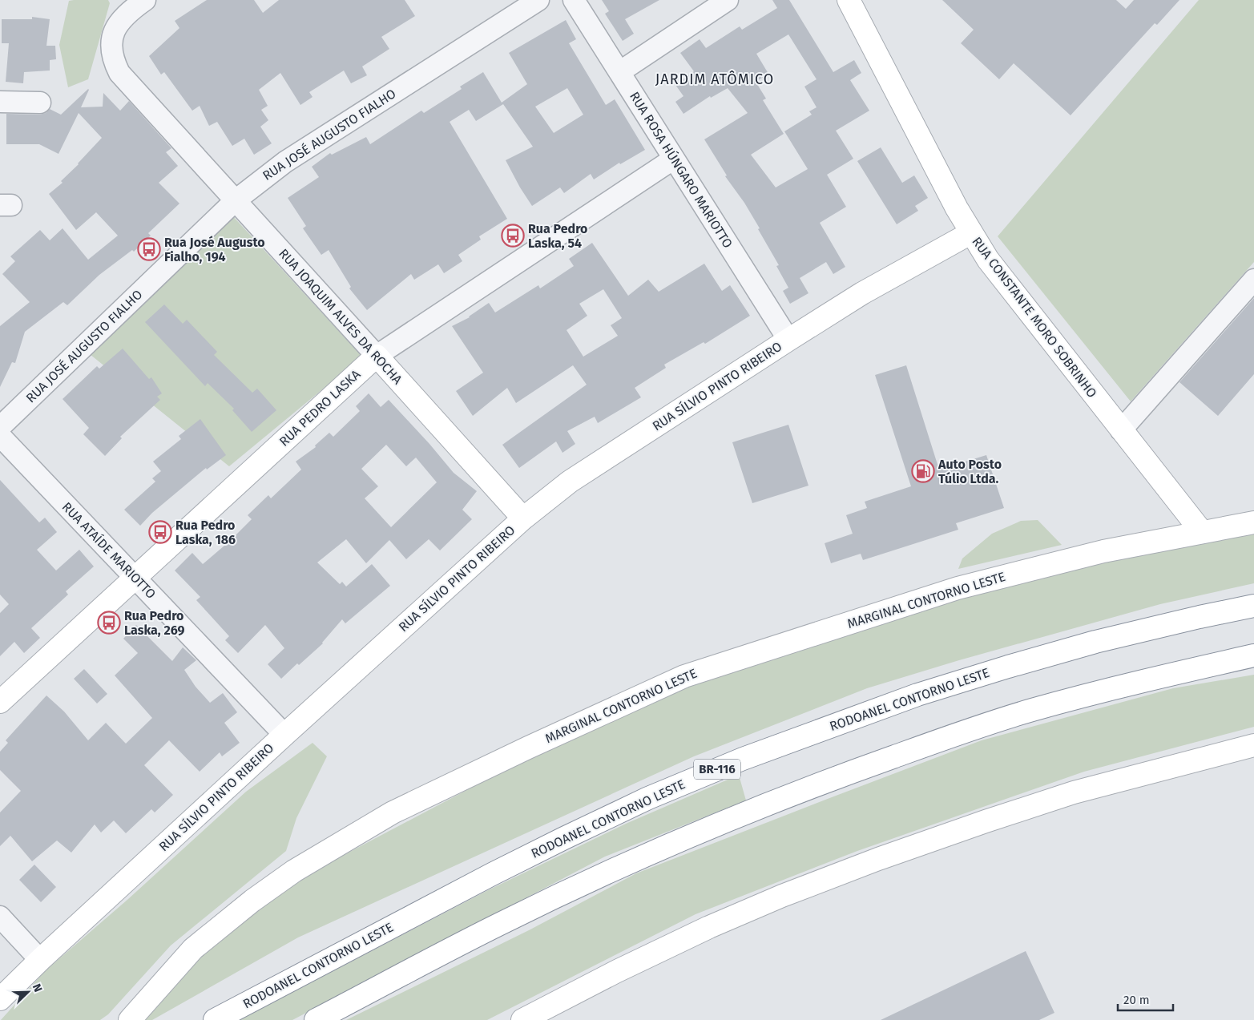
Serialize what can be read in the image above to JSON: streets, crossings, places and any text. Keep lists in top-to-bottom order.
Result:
{
  "streets": {
    "main road": [
      "RUA JOAQUIM ALVES DA ROCHA",
      "RUA CONSTANTE MORO SOBRINHO",
      "RUA SÍLVIO PINTO RIBEIRO",
      "RUA PEDRO LASKA",
      "MARGINAL CONTORNO LESTE",
      "RODOANEL CONTORNO LESTE",
      "BR-116"
    ],
    "street": ["RUA JOSÉ AUGUSTO FIALHO", "RUA ROSA HÚNGARO MARIOTTO", "RUA ATAÍDE MARIOTTO"]
  },
  "crossings": [
    ["RUA JOSÉ AUGUSTO FIALHO", "RUA JOAQUIM ALVES DA ROCHA"],
    ["RUA ROSA HÚNGARO MARIOTTO", "RUA SÍLVIO PINTO RIBEIRO"],
    ["RUA ROSA HÚNGARO MARIOTTO", "RUA PEDRO LASKA"],
    ["RUA JOAQUIM ALVES DA ROCHA", "RUA SÍLVIO PINTO RIBEIRO"],
    ["RUA JOAQUIM ALVES DA ROCHA", "RUA PEDRO LASKA"],
    ["RUA CONSTANTE MORO SOBRINHO", "RUA SÍLVIO PINTO RIBEIRO"],
    ["RUA CONSTANTE MORO SOBRINHO", "MARGINAL CONTORNO LESTE"],
    ["RUA SÍLVIO PINTO RIBEIRO", "RUA ATAÍDE MARIOTTO"],
    ["RUA PEDRO LASKA", "RUA ATAÍDE MARIOTTO"]
  ],
  "districts": ["JARDIM ATÔMICO"],
  "places": {
    "bus stop": [
      "Rua Pedro Laska, 54",
      "Rua José Augusto Fialho, 194",
      "Rua Pedro Laska, 186",
      "Rua Pedro Laska, 269"
    ],
    "fuel station": ["Auto Posto Túlio Ltda."]
  },
  "scale_bar": "20 m",
  "north": "top right"
}
